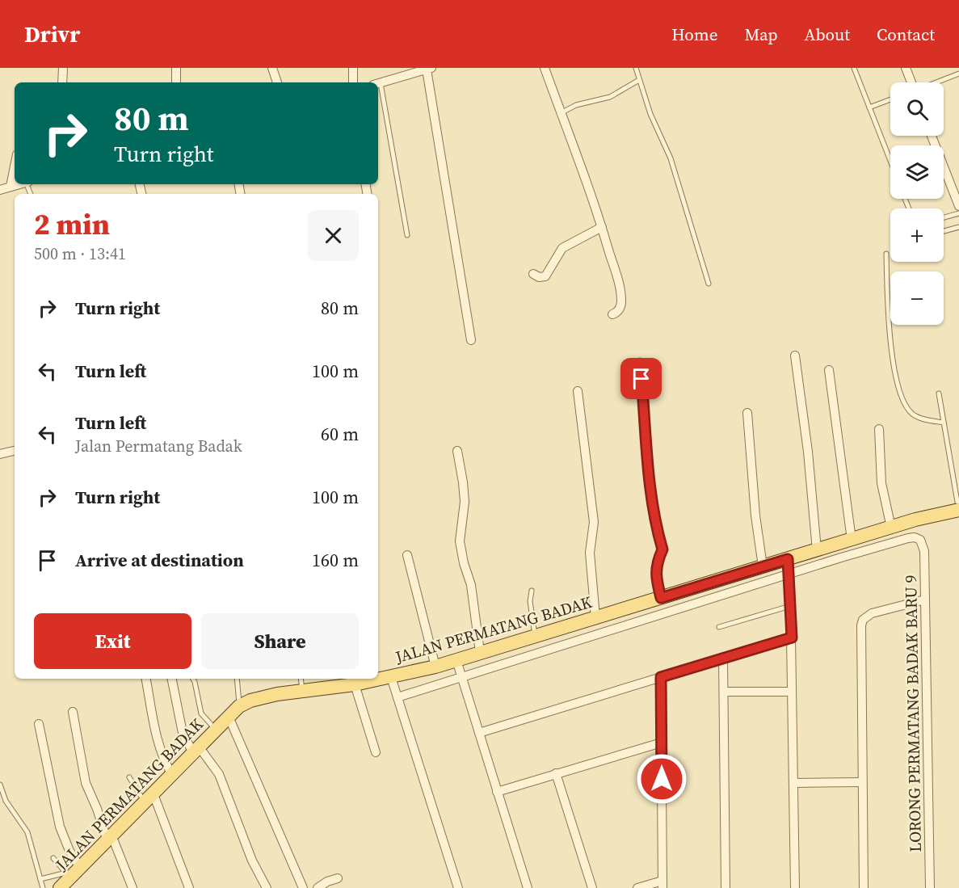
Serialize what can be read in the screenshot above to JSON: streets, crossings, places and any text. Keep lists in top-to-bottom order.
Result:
{
  "streets": {
    "main road": ["JALAN PERMATANG BADAK"],
    "street": ["LORONG PERMATANG BADAK BARU 9"]
  },
  "page": {
    "header": "Drivr",
    "nav": [
      "Home",
      "Map",
      "About",
      "Contact"
    ],
    "map_buttons": ["+", "−"],
    "turn": ["80 m", "Turn right"],
    "heading": ["2 min", "500 m · 13:41"],
    "list": [
      {
        "name": "Turn right",
        "value": "80 m"
      },
      {
        "name": "Turn left",
        "value": "100 m"
      },
      {
        "name": "Turn left",
        "note": "Jalan Permatang Badak",
        "value": "60 m"
      },
      {
        "name": "Turn right",
        "value": "100 m"
      },
      {
        "name": "Arrive at destination",
        "value": "160 m"
      }
    ],
    "buttons": ["Exit", "Share"]
  }
}
